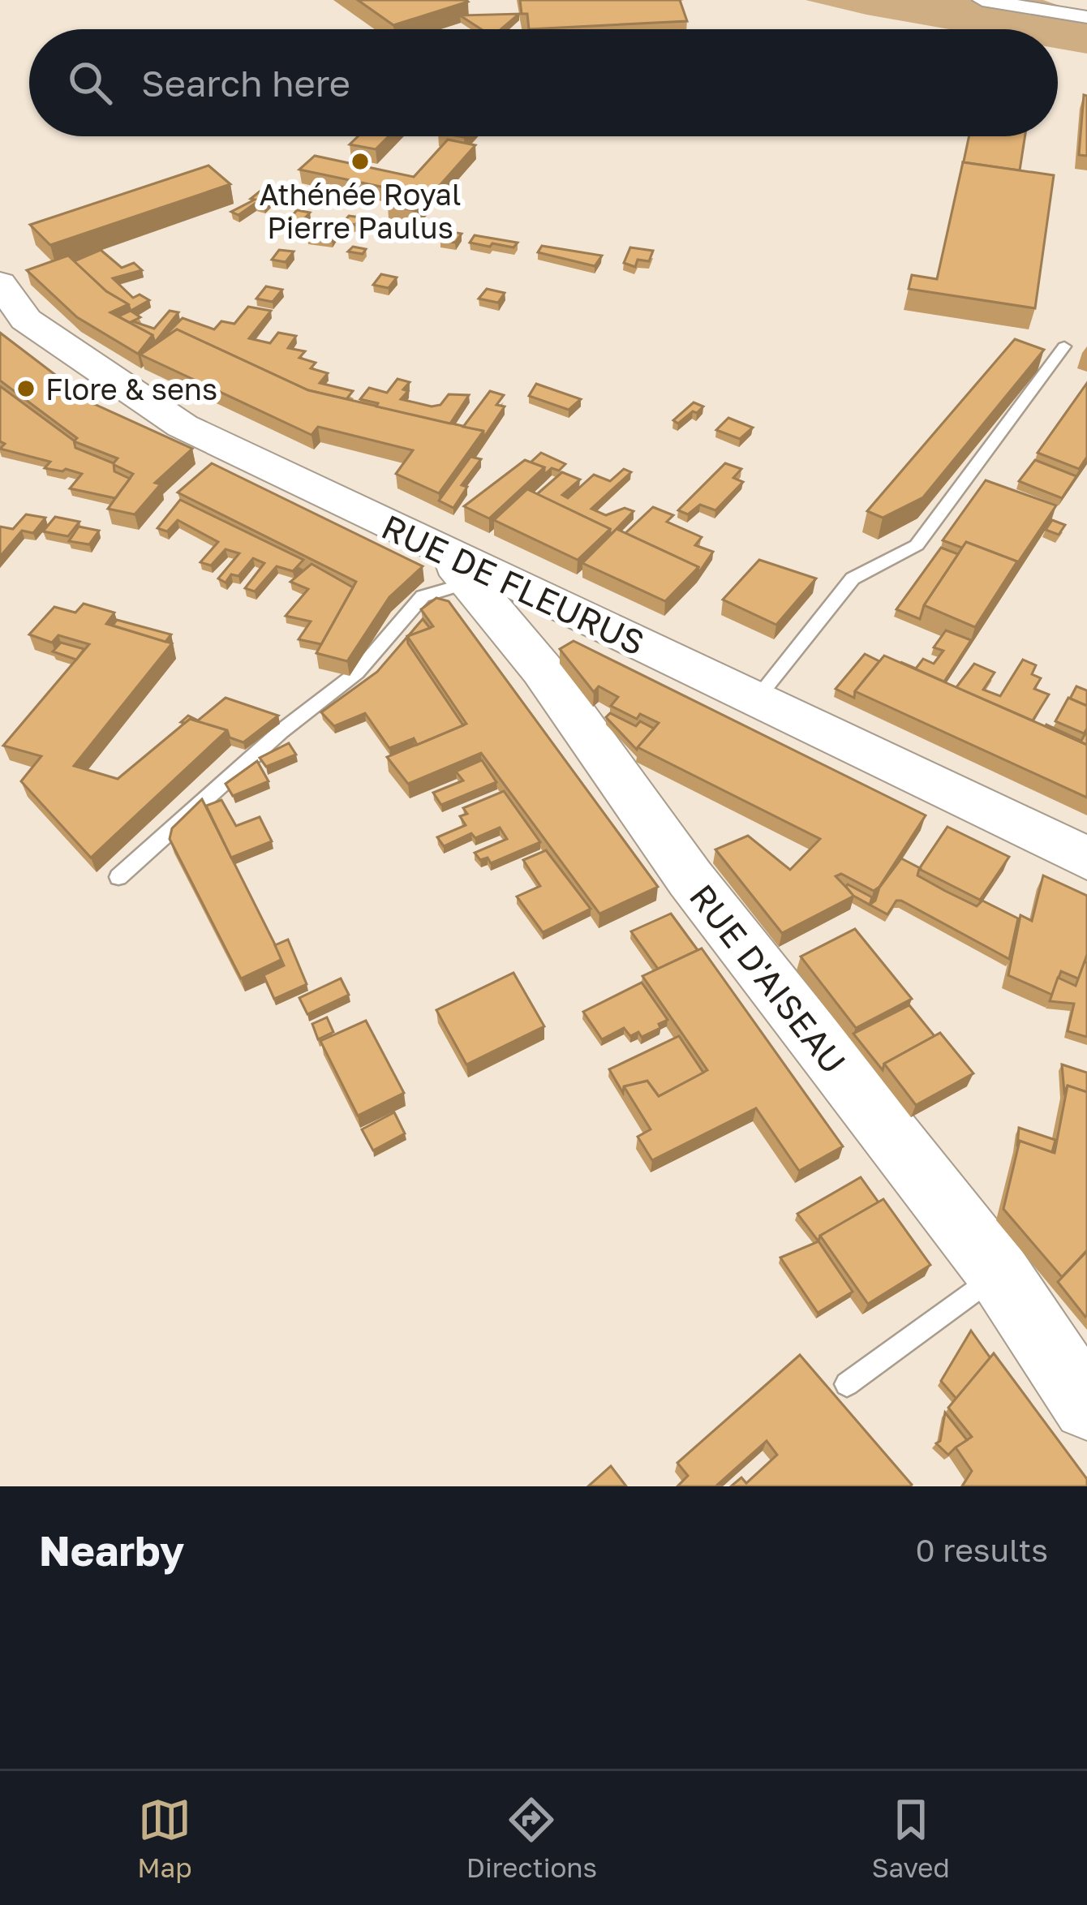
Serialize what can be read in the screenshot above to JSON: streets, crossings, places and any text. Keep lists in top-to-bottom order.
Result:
{
  "streets": {
    "main road": ["RUE DE FLEURUS", "RUE D'AISEAU"]
  },
  "crossings": [
    ["RUE DE FLEURUS", "RUE D'AISEAU"]
  ],
  "places": ["Athénée Royal Pierre Paulus", "Flore & sens"],
  "page": {
    "search": "Search here",
    "heading": ["Nearby", "0 results"],
    "nav": ["Map", "Directions", "Saved"]
  }
}
